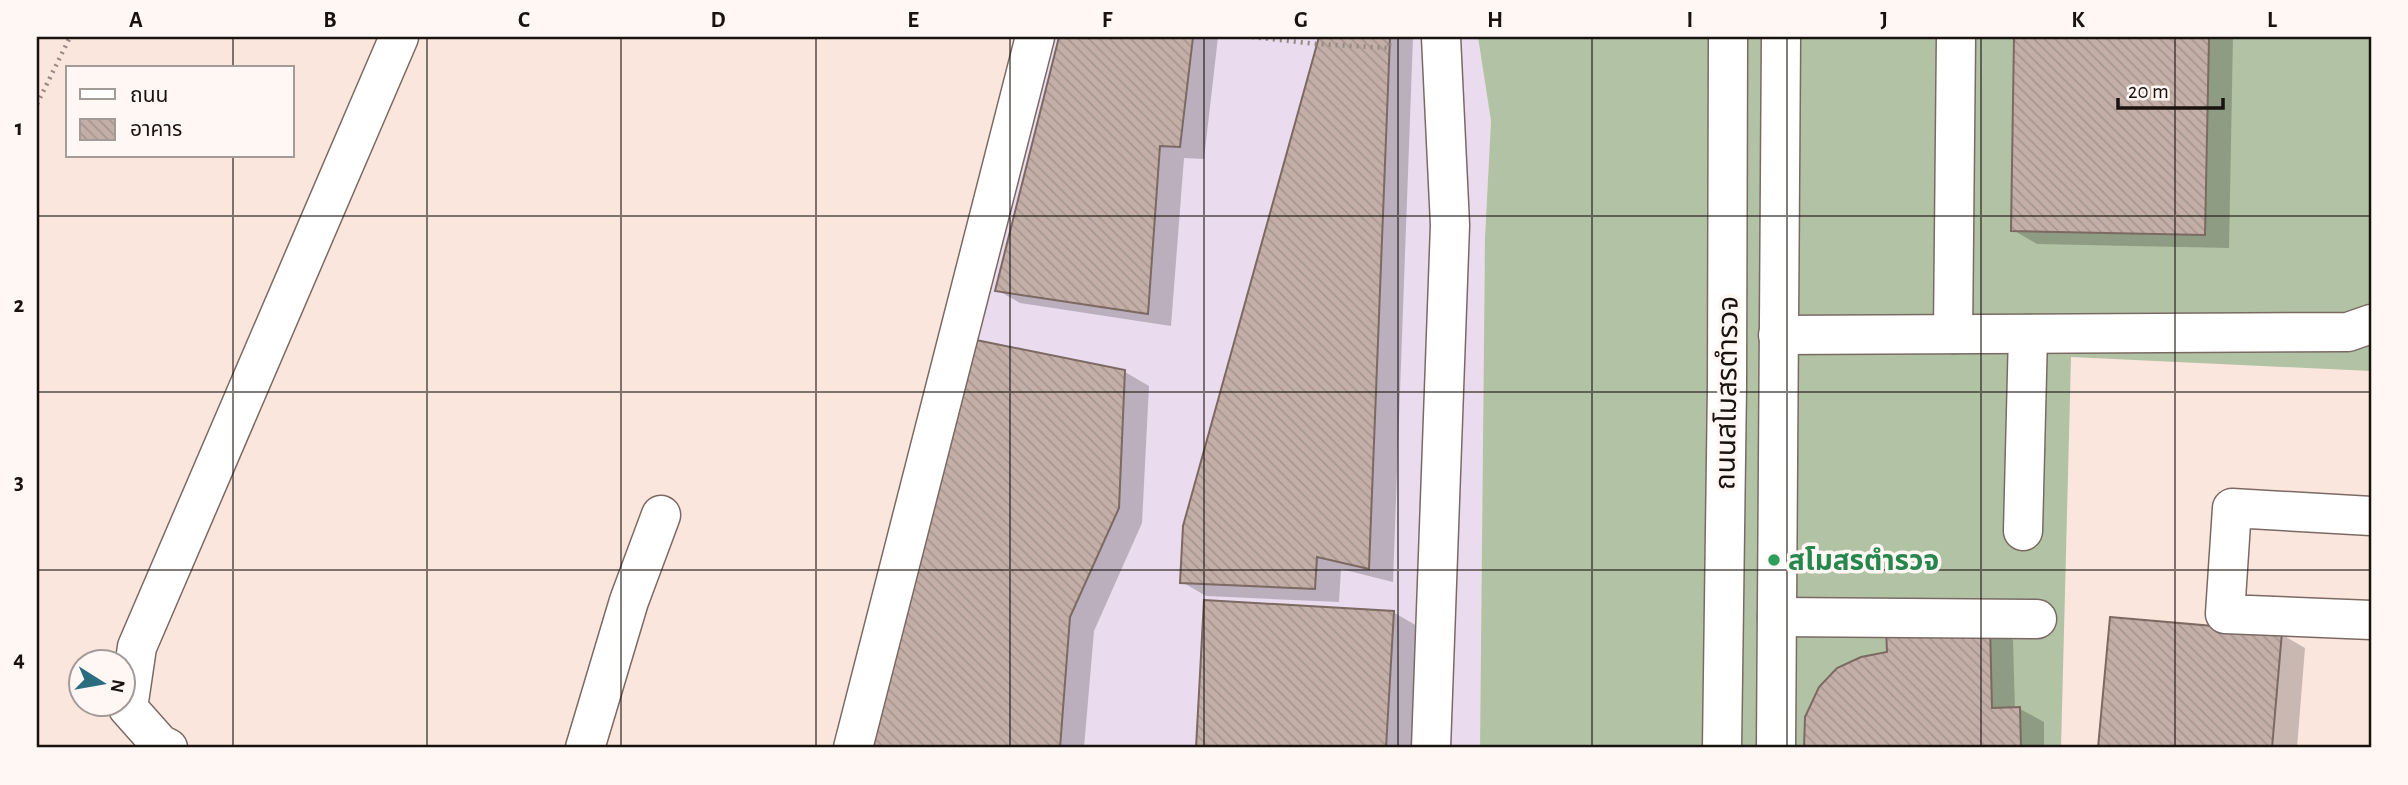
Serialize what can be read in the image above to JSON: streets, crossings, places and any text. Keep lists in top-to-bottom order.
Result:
{
  "streets": {
    "street": ["ถนนสโมสรตำรวจ"]
  },
  "places": ["สโมสรตำรวจ"],
  "legend": ["ถนน", "อาคาร"],
  "scale_bar": "20 m",
  "north": "right",
  "grid": {
    "columns": [
      "A",
      "B",
      "C",
      "D",
      "E",
      "F",
      "G",
      "H",
      "I",
      "J",
      "K",
      "L"
    ],
    "rows": [
      "1",
      "2",
      "3",
      "4"
    ]
  }
}
